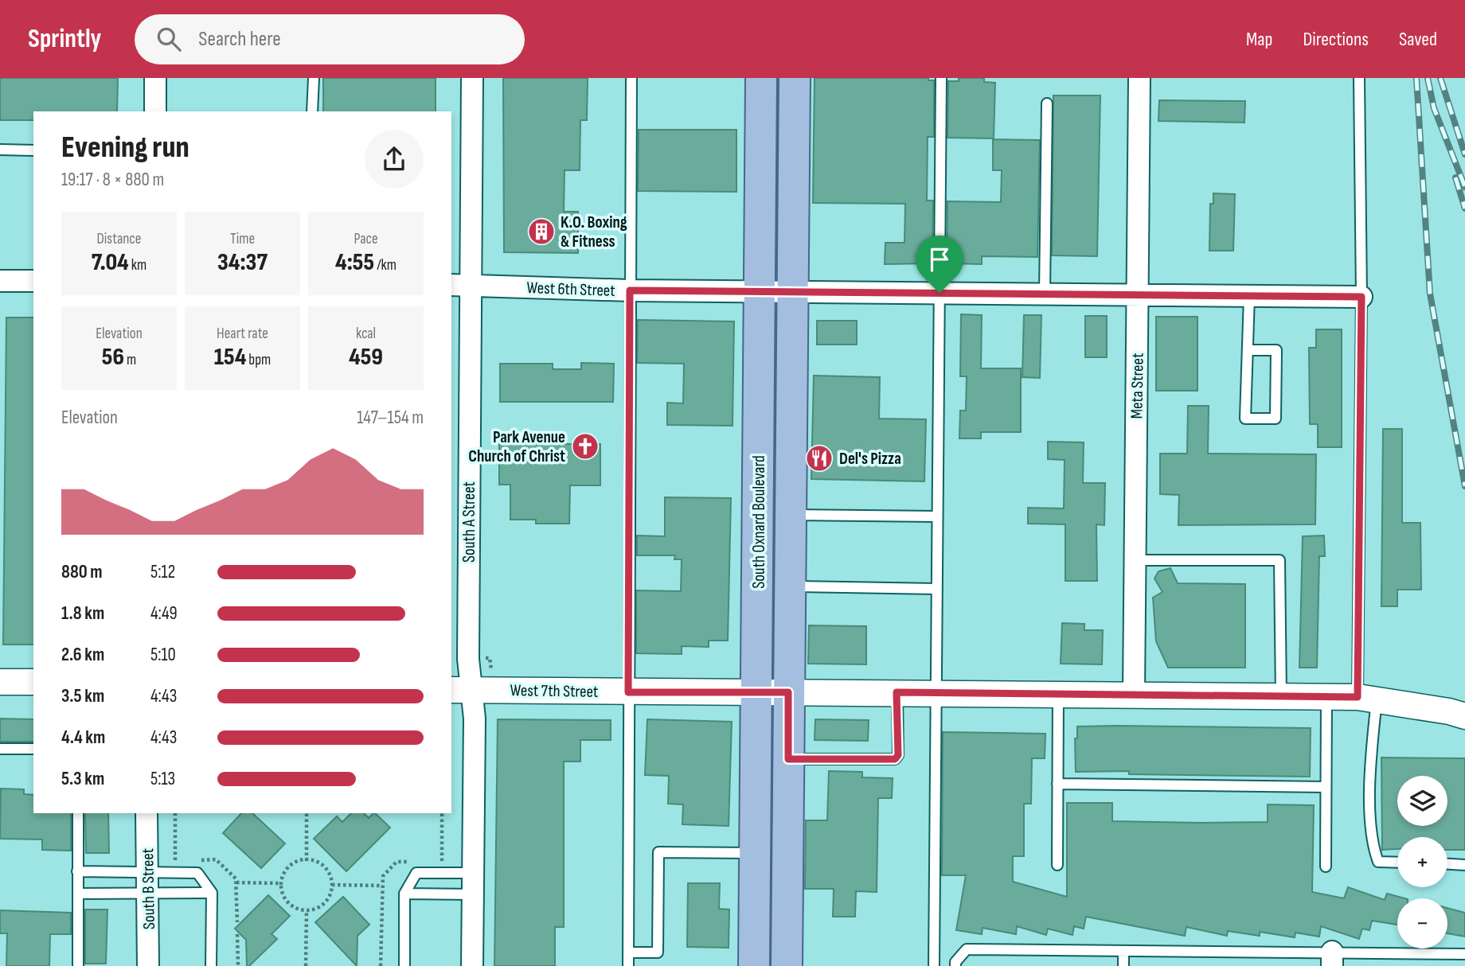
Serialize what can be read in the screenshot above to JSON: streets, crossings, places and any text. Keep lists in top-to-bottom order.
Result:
{
  "streets": {
    "main road": ["South Oxnard Boulevard"],
    "street": [
      "West 6th Street",
      "Meta Street",
      "South A Street",
      "West 7th Street",
      "South B Street"
    ]
  },
  "crossings": [
    ["West 6th Street", "Meta Street"],
    ["West 6th Street", "South A Street"],
    ["West 6th Street", "South Oxnard Boulevard"],
    ["Meta Street", "West 7th Street"],
    ["South A Street", "West 7th Street"],
    ["South Oxnard Boulevard", "West 7th Street"]
  ],
  "places": {
    "building": ["K.O. Boxing & Fitness"],
    "church": ["Park Avenue Church of Christ"],
    "restaurant": ["Del's Pizza"]
  },
  "page": {
    "header": "Sprintly",
    "search": "Search here",
    "nav": ["Map", "Directions", "Saved"],
    "heading": ["Evening run", "19:17 · 8 × 880 m"],
    "stats": [
      ["Distance", "7.04 km"],
      ["Time", "34:37"],
      ["Pace", "4:55 /km"],
      ["Elevation", "56 m"],
      ["Heart rate", "154 bpm"],
      ["kcal", "459"]
    ],
    "chart": ["Elevation", "147–154 m"],
    "list": [
      {
        "name": "880 m",
        "note": "5:12"
      },
      {
        "name": "1.8 km",
        "note": "4:49"
      },
      {
        "name": "2.6 km",
        "note": "5:10"
      },
      {
        "name": "3.5 km",
        "note": "4:43"
      },
      {
        "name": "4.4 km",
        "note": "4:43"
      },
      {
        "name": "5.3 km",
        "note": "5:13"
      }
    ],
    "map_buttons": ["+", "−"]
  }
}
